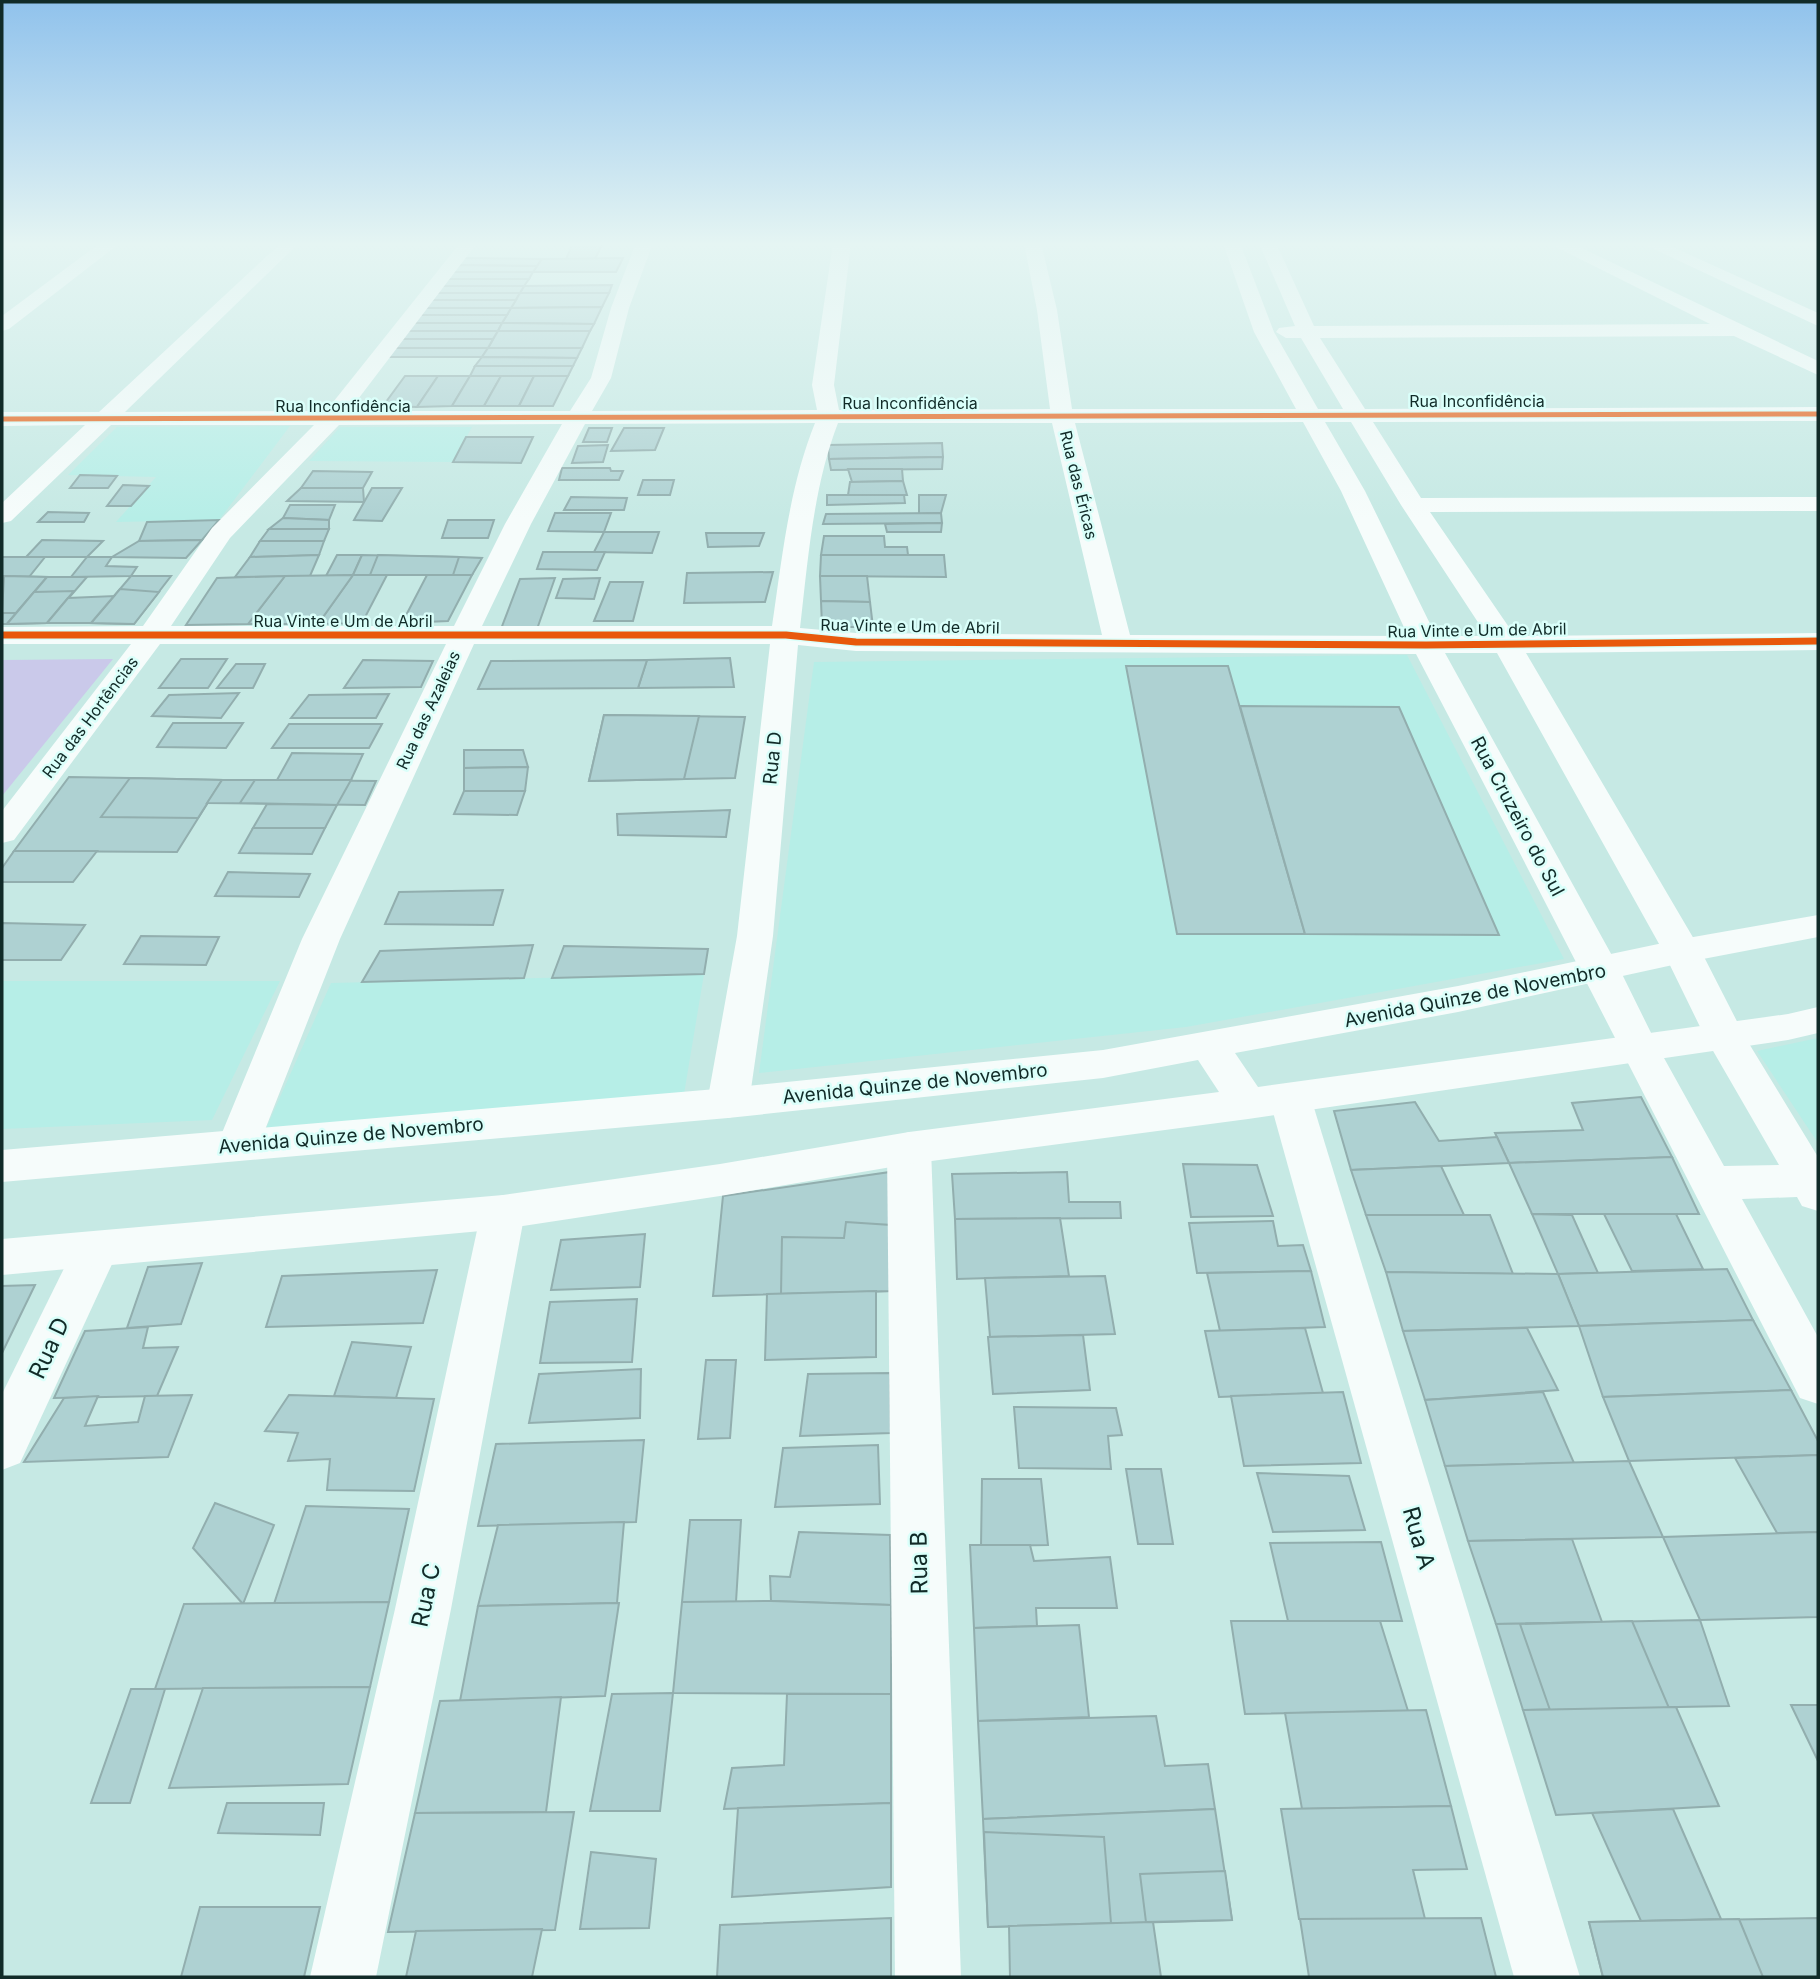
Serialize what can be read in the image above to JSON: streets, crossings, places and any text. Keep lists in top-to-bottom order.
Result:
{
  "streets": {
    "street": [
      "Rua Inconfidência",
      "Rua das Éricas",
      "Rua Vinte e Um de Abril",
      "Rua das Azaleias",
      "Rua das Hortências",
      "Rua D",
      "Rua Cruzeiro do Sul",
      "Avenida Quinze de Novembro",
      "Rua A",
      "Rua B",
      "Rua C"
    ]
  },
  "crossings": [
    ["Rua Inconfidência", "Rua das Éricas"],
    ["Rua Inconfidência", "Rua das Azaleias"],
    ["Rua Inconfidência", "Rua das Hortências"],
    ["Rua Inconfidência", "Rua D"],
    ["Rua Inconfidência", "Rua Cruzeiro do Sul"],
    ["Rua das Éricas", "Rua Vinte e Um de Abril"],
    ["Rua Vinte e Um de Abril", "Rua das Azaleias"],
    ["Rua Vinte e Um de Abril", "Rua das Hortências"],
    ["Rua Vinte e Um de Abril", "Rua D"],
    ["Rua Vinte e Um de Abril", "Rua Cruzeiro do Sul"],
    ["Rua das Azaleias", "Avenida Quinze de Novembro"],
    ["Rua D", "Avenida Quinze de Novembro"],
    ["Rua Cruzeiro do Sul", "Avenida Quinze de Novembro"],
    ["Avenida Quinze de Novembro", "Rua A"]
  ]
}
